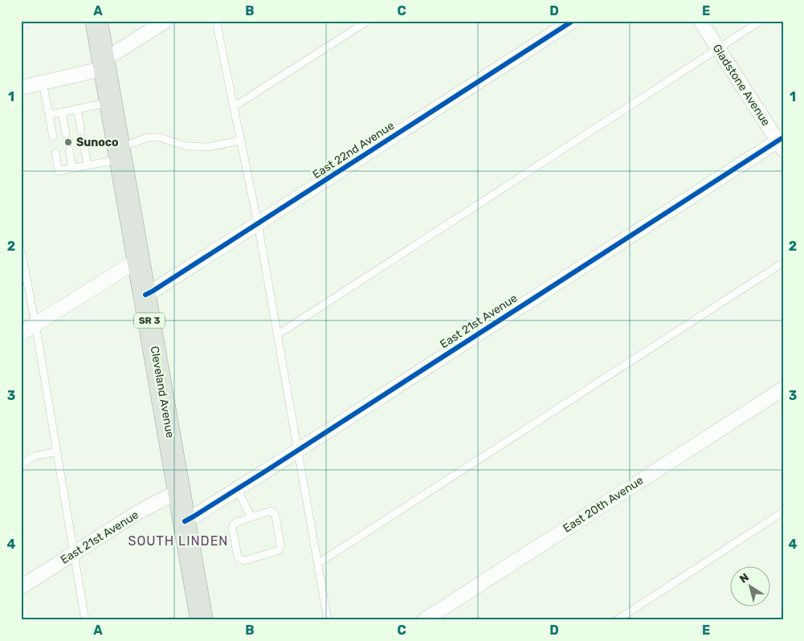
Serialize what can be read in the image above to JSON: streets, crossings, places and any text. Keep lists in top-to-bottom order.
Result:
{
  "streets": {
    "main road": ["SR 3", "Cleveland Avenue"],
    "street": [
      "Gladstone Avenue",
      "East 22nd Avenue",
      "East 21st Avenue",
      "East 20th Avenue"
    ]
  },
  "crossings": [
    ["Gladstone Avenue", "East 21st Avenue"],
    ["East 22nd Avenue", "Cleveland Avenue"],
    ["East 21st Avenue", "Cleveland Avenue"]
  ],
  "districts": ["SOUTH LINDEN"],
  "places": ["Sunoco"],
  "north": "top left",
  "grid": {
    "columns": [
      "A",
      "B",
      "C",
      "D",
      "E"
    ],
    "rows": [
      "1",
      "2",
      "3",
      "4"
    ]
  }
}
